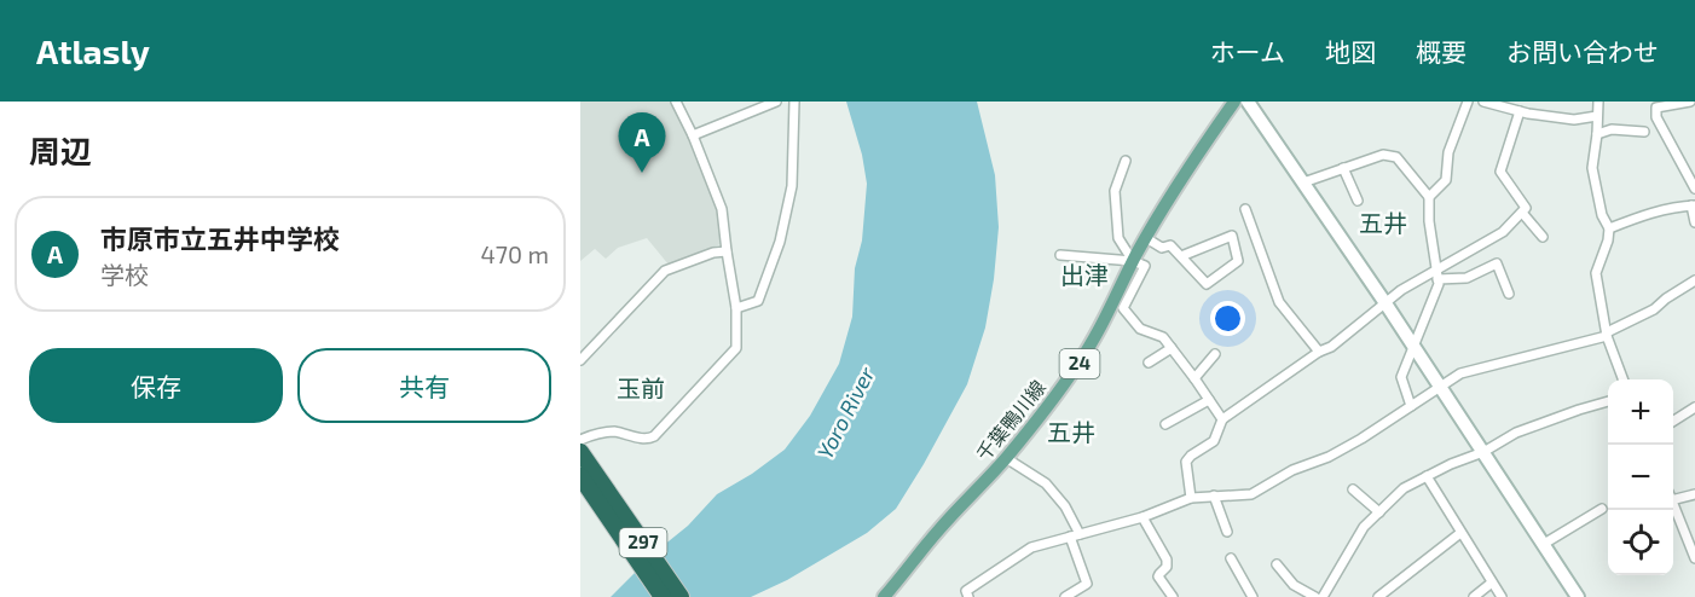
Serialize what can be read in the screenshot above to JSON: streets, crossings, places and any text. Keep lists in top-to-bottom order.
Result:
{
  "streets": {
    "highway": ["297"],
    "main road": ["24", "千葉鴨川線"]
  },
  "districts": [
    "五井",
    "出津",
    "玉前",
    "五井"
  ],
  "water": ["Yoro River"],
  "page": {
    "header": "Atlasly",
    "nav": [
      "ホーム",
      "地図",
      "概要",
      "お問い合わせ"
    ],
    "heading": "周辺",
    "pins": "A",
    "list": [
      {
        "mark": "A",
        "name": "市原市立五井中学校",
        "note": "学校",
        "value": "470 m"
      }
    ],
    "buttons": ["保存", "共有"],
    "map_buttons": ["+", "−"]
  }
}
